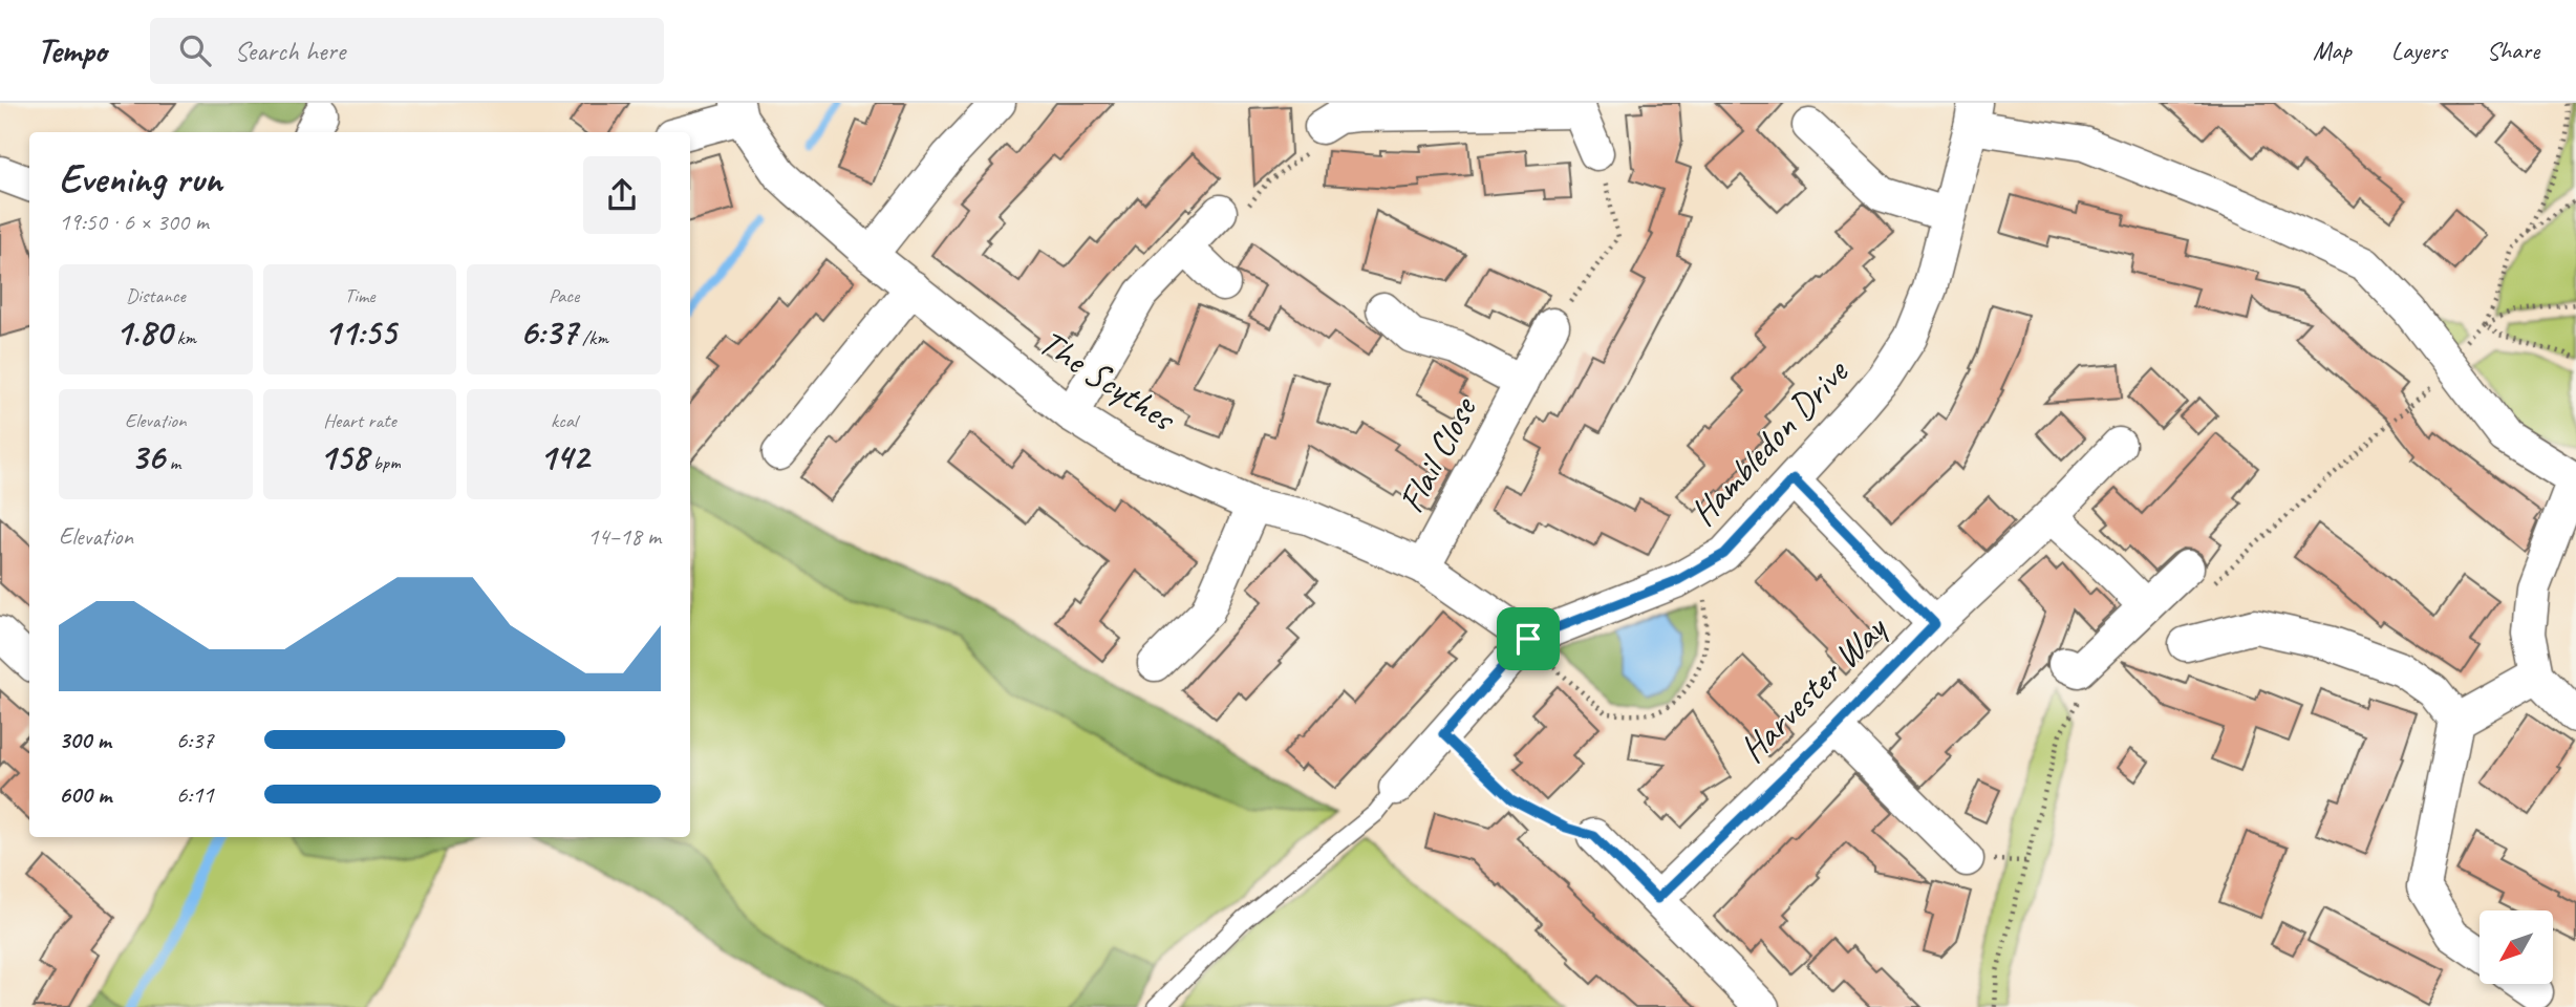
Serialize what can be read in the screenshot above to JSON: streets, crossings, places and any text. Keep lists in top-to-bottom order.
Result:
{
  "streets": {
    "street": [
      "The Scythes",
      "Hambledon Drive",
      "Flail Close",
      "Harvester Way"
    ]
  },
  "crossings": [
    ["The Scythes", "Hambledon Drive"],
    ["The Scythes", "Flail Close"]
  ],
  "north": "bottom left",
  "page": {
    "header": "Tempo",
    "search": "Search here",
    "nav": ["Map", "Layers", "Share"],
    "heading": ["Evening run", "19:50 · 6 × 300 m"],
    "stats": [
      ["Distance", "1.80 km"],
      ["Time", "11:55"],
      ["Pace", "6:37 /km"],
      ["Elevation", "36 m"],
      ["Heart rate", "158 bpm"],
      ["kcal", "142"]
    ],
    "chart": ["Elevation", "14–18 m"],
    "list": [
      {
        "name": "300 m",
        "note": "6:37"
      },
      {
        "name": "600 m",
        "note": "6:11"
      }
    ]
  }
}
